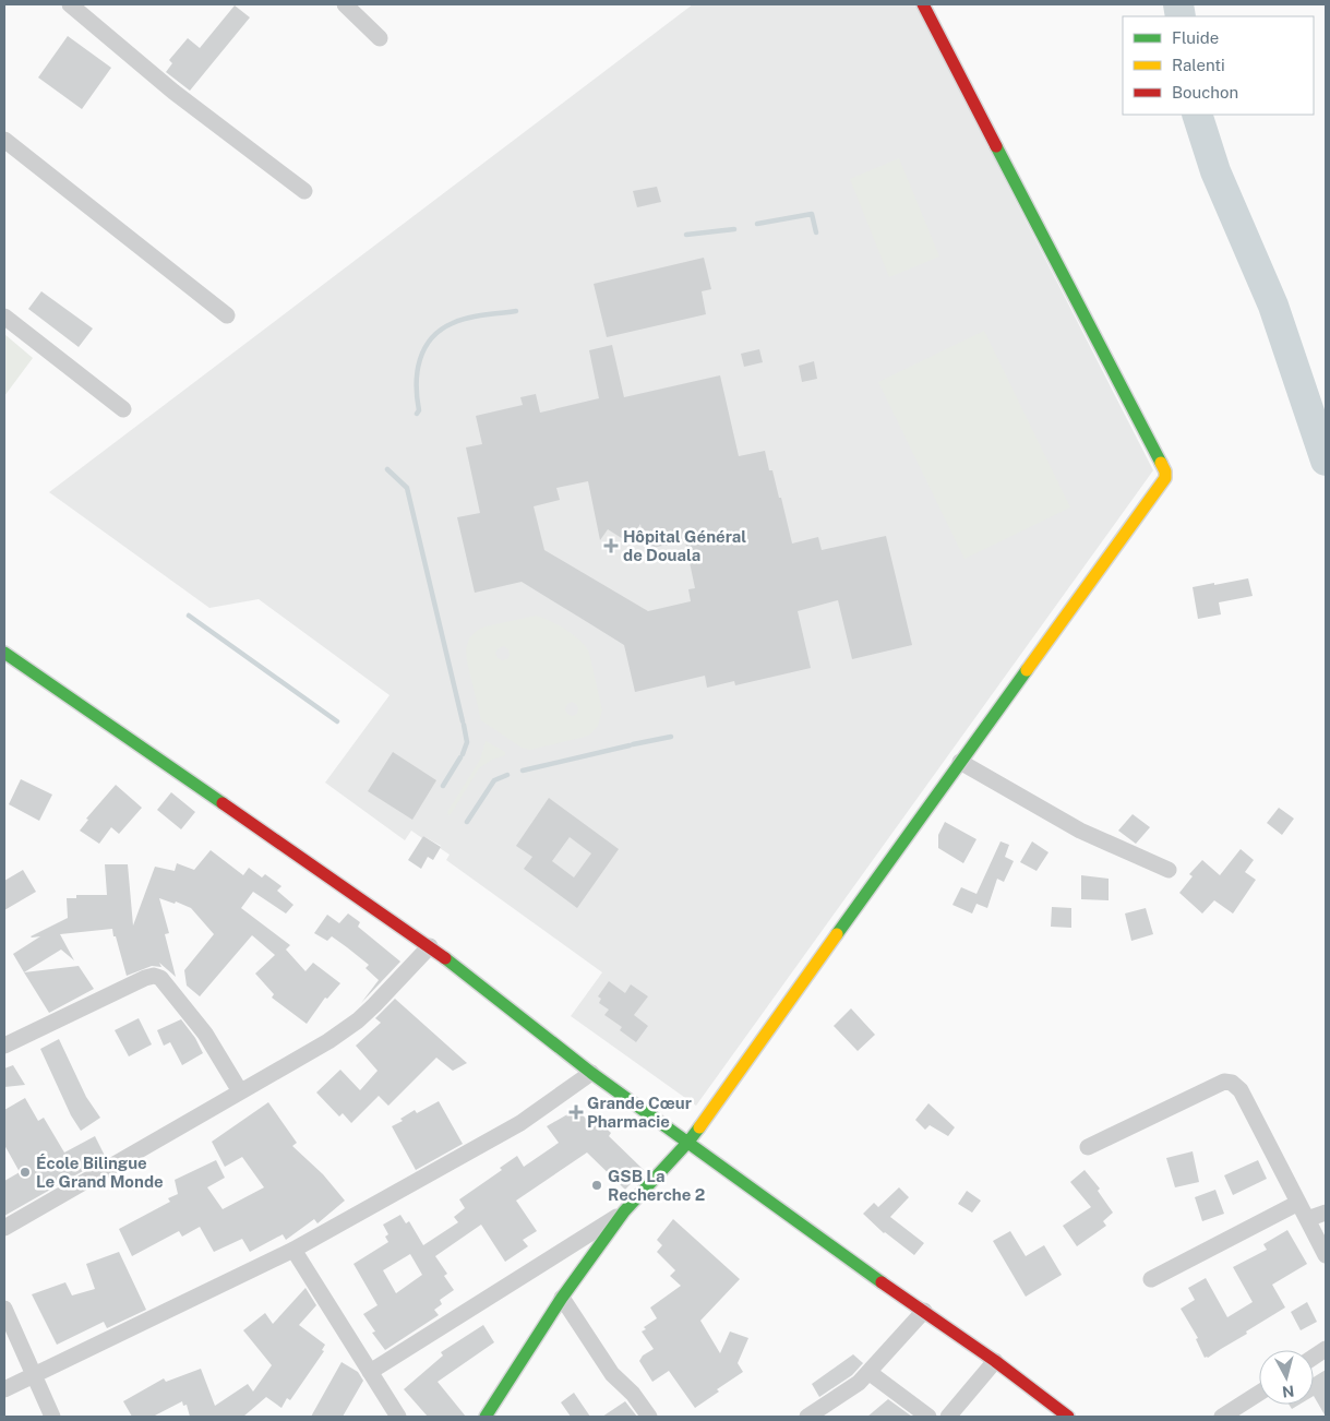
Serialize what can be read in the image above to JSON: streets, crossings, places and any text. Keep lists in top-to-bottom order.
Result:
{
  "places": {
    "health": ["Hôpital Général de Douala", "Grande Cœur Pharmacie"],
    "other": ["École Bilingue Le Grand Monde", "GSB La Recherche 2"]
  },
  "legend": ["Fluide", "Ralenti", "Bouchon"],
  "north": "bottom"
}
